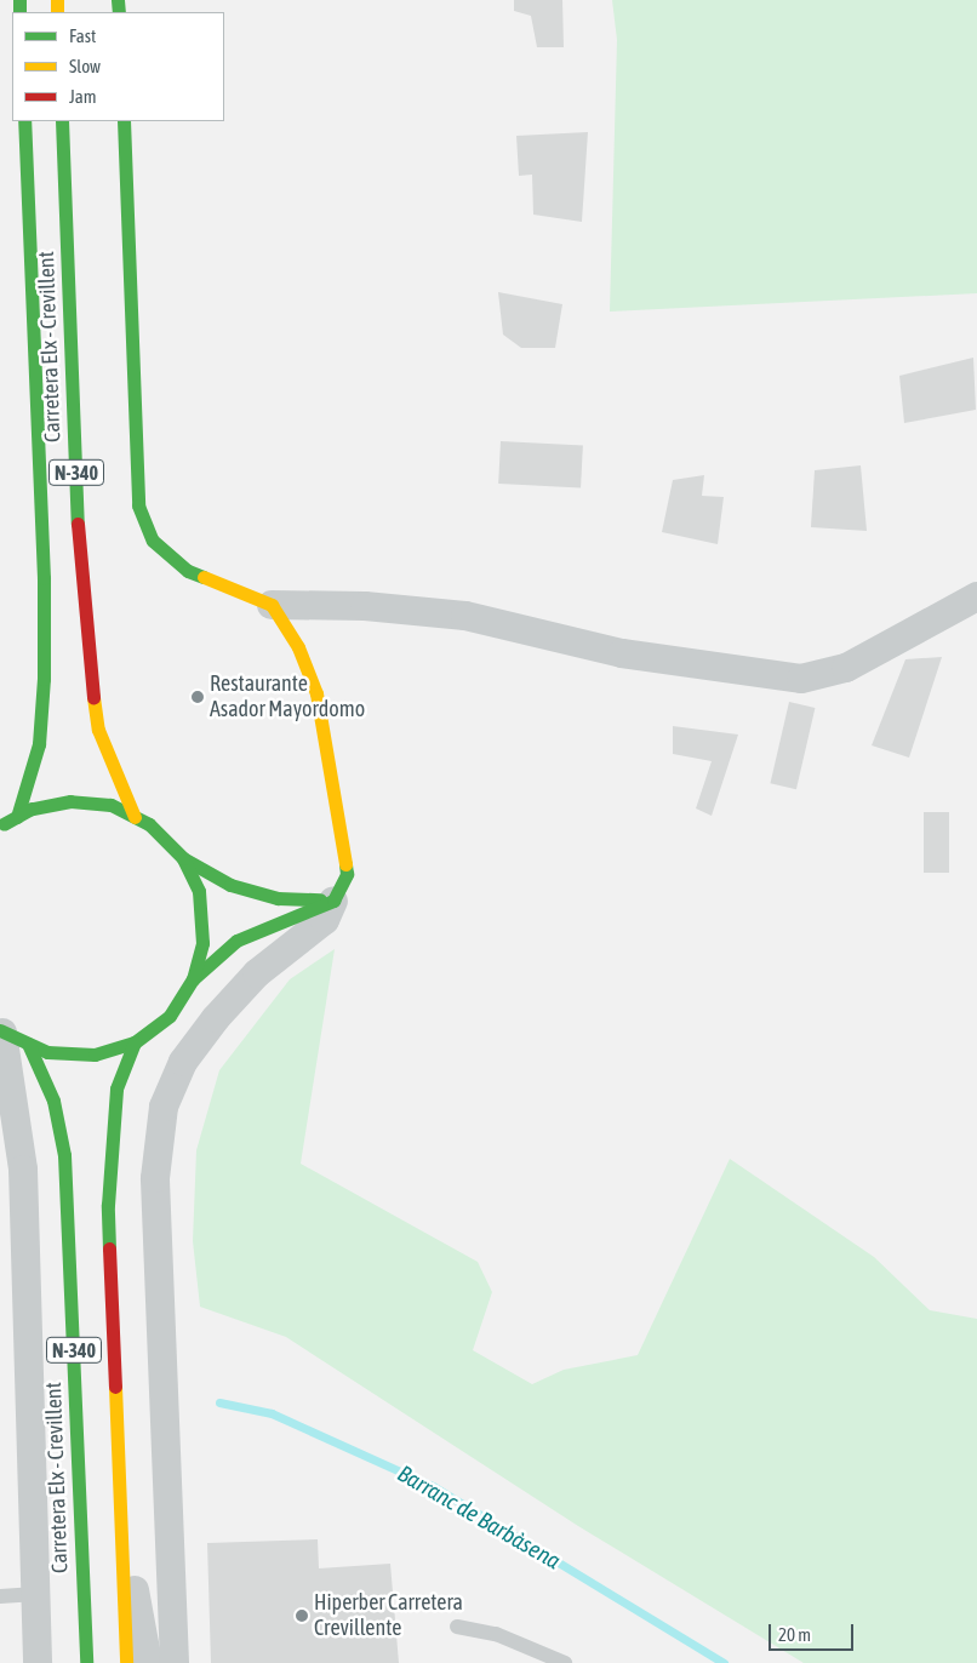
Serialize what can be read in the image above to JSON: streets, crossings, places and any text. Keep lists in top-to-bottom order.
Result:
{
  "streets": {
    "main road": ["Carretera Elx - Crevillent", "N-340"]
  },
  "crossings": [
    ["Carretera Elx - Crevillent", "N-340"]
  ],
  "water": ["Barranc de Barbàsena"],
  "places": ["Restaurante Asador Mayordomo", "Hiperber Carretera Crevillente"],
  "legend": ["Fast", "Slow", "Jam"],
  "scale_bar": "20 m"
}
